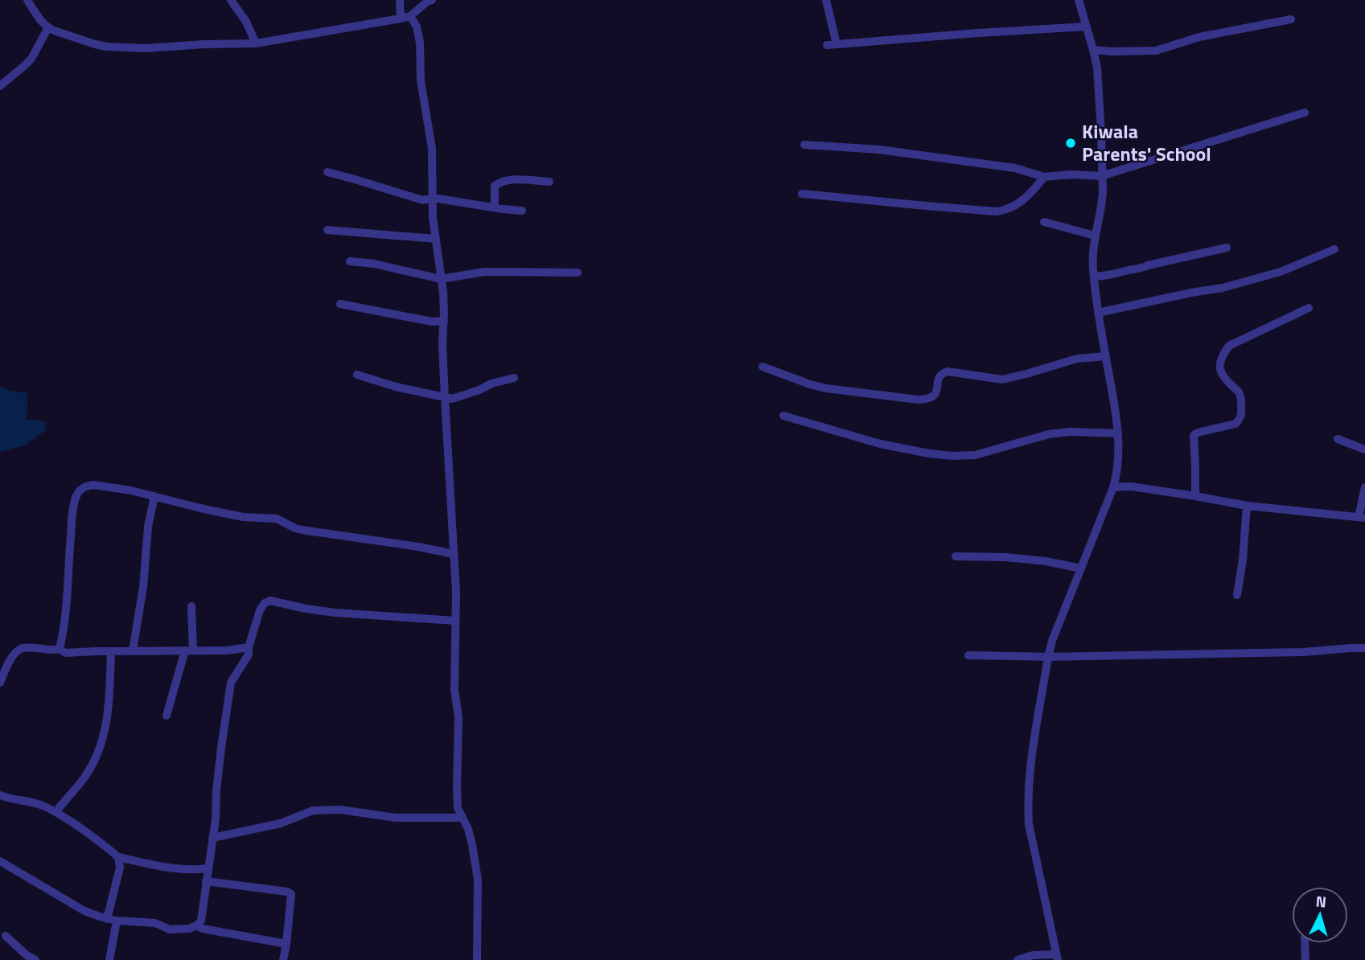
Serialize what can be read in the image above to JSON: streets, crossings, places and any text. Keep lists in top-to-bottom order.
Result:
{
  "places": ["Kiwala Parents' School"],
  "north": "top"
}
